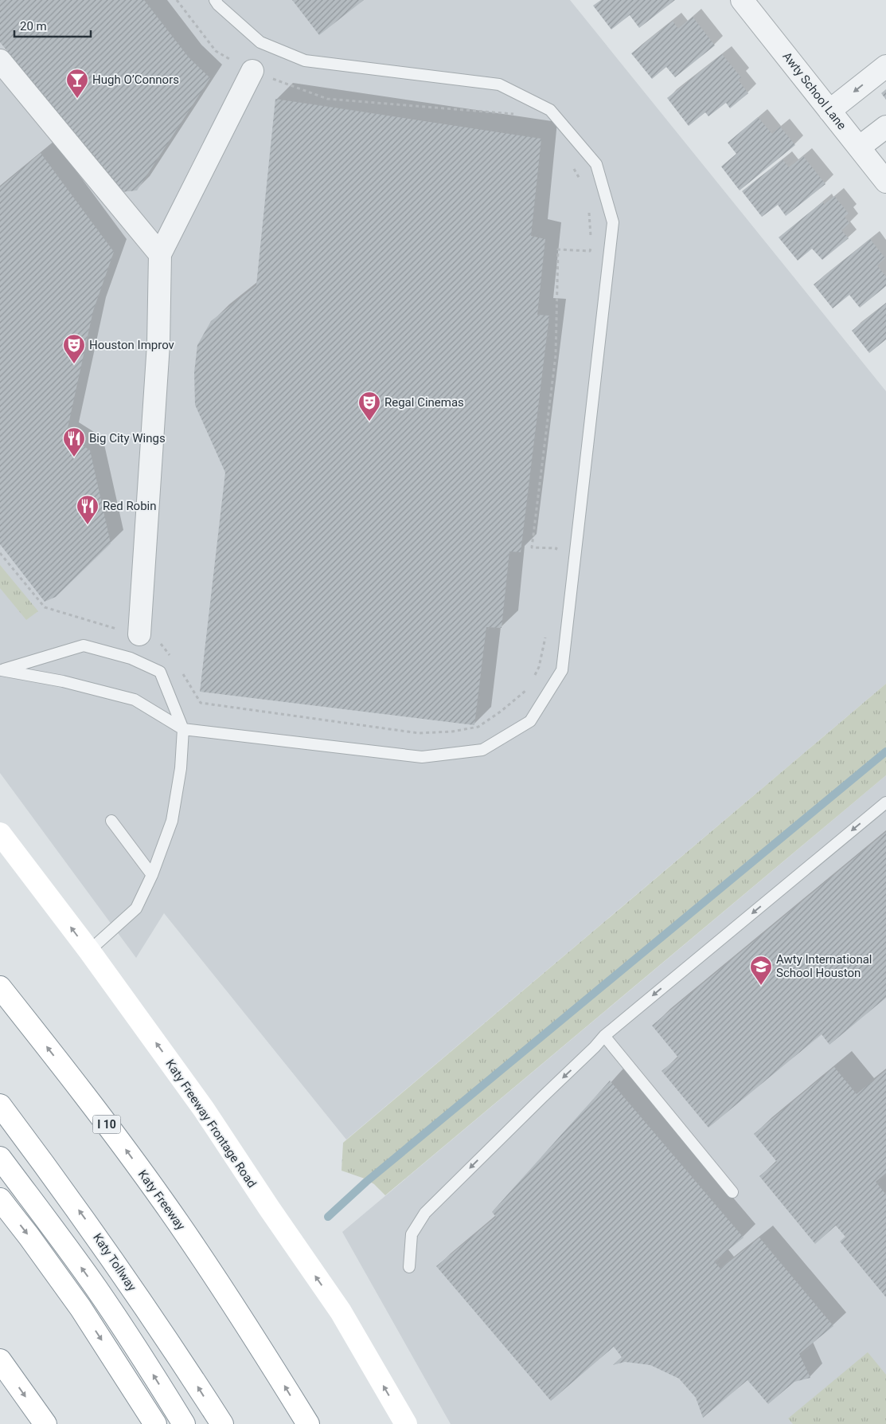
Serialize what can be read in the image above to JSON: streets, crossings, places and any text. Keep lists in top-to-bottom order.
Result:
{
  "streets": {
    "main road": [
      "Katy Freeway Frontage Road",
      "I 10",
      "Katy Freeway",
      "Katy Tollway"
    ],
    "street": ["Awty School Lane"]
  },
  "places": {
    "bar": ["Hugh O’Connors"],
    "theatre": ["Houston Improv", "Regal Cinemas"],
    "restaurant": ["Big City Wings", "Red Robin"],
    "school or university": ["Awty International School Houston"]
  },
  "scale_bar": "20 m"
}
